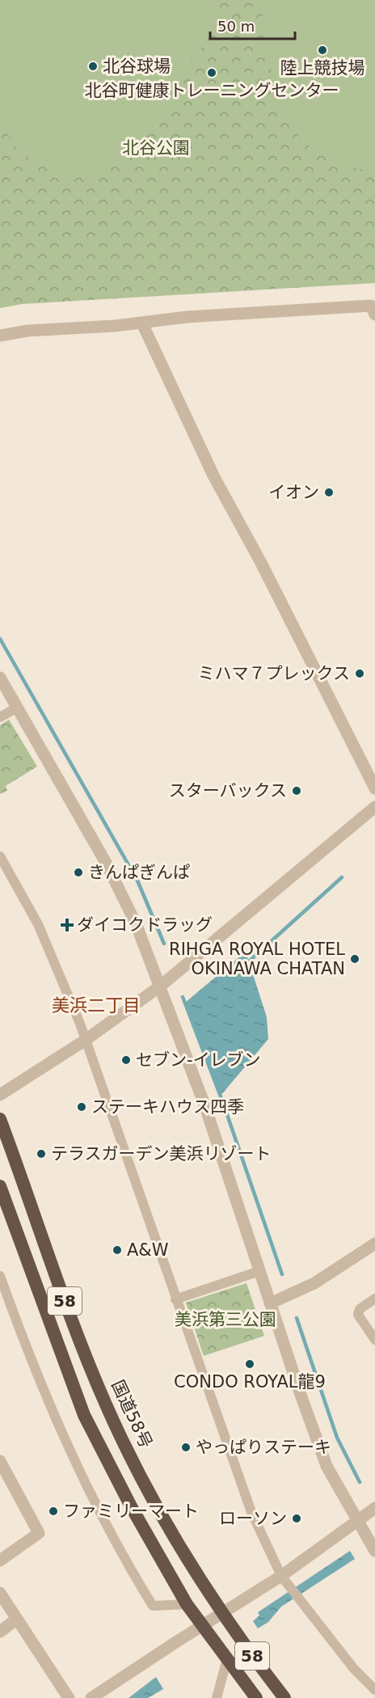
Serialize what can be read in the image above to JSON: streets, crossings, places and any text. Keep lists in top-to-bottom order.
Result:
{
  "streets": {
    "highway": ["58", "国道58号"]
  },
  "districts": ["美浜二丁目"],
  "parks": ["北谷公園", "美浜第三公園"],
  "places": {
    "other": [
      "陸上競技場",
      "北谷球場",
      "北谷町健康トレーニングセンター",
      "イオン",
      "ミハマ７プレックス",
      "スターバックス",
      "きんぱぎんぱ",
      "RIHGA ROYAL HOTEL OKINAWA CHATAN",
      "セブン-イレブン",
      "ステーキハウス四季",
      "テラスガーデン美浜リゾート",
      "A&W",
      "CONDO ROYAL龍9",
      "やっぱりステーキ",
      "ファミリーマート",
      "ローソン"
    ],
    "health": ["ダイコクドラッグ"]
  },
  "scale_bar": "50 m"
}
